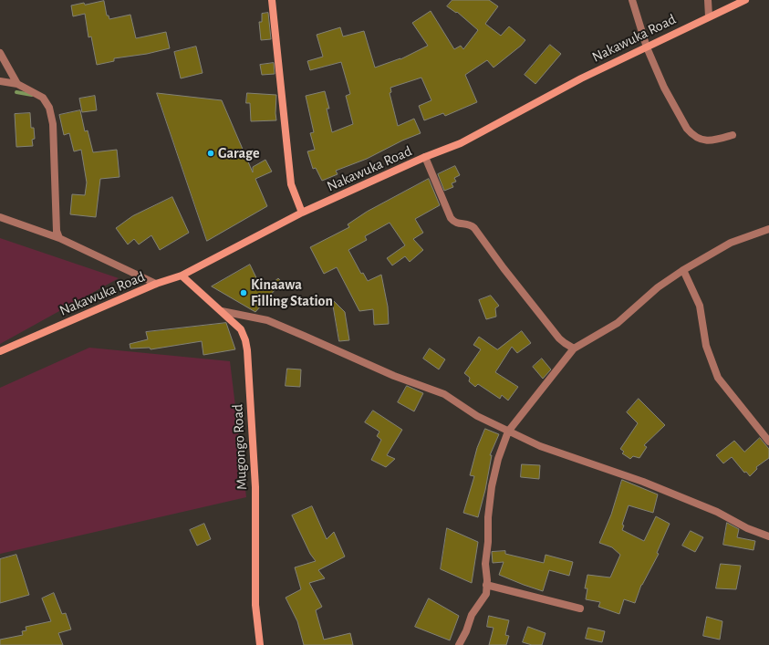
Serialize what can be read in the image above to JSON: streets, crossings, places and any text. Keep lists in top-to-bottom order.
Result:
{
  "streets": {
    "main road": ["Nakawuka Road", "Mugongo Road"]
  },
  "crossings": [
    ["Nakawuka Road", "Mugongo Road"]
  ],
  "places": ["Garage", "Kinaawa Filling Station"]
}
